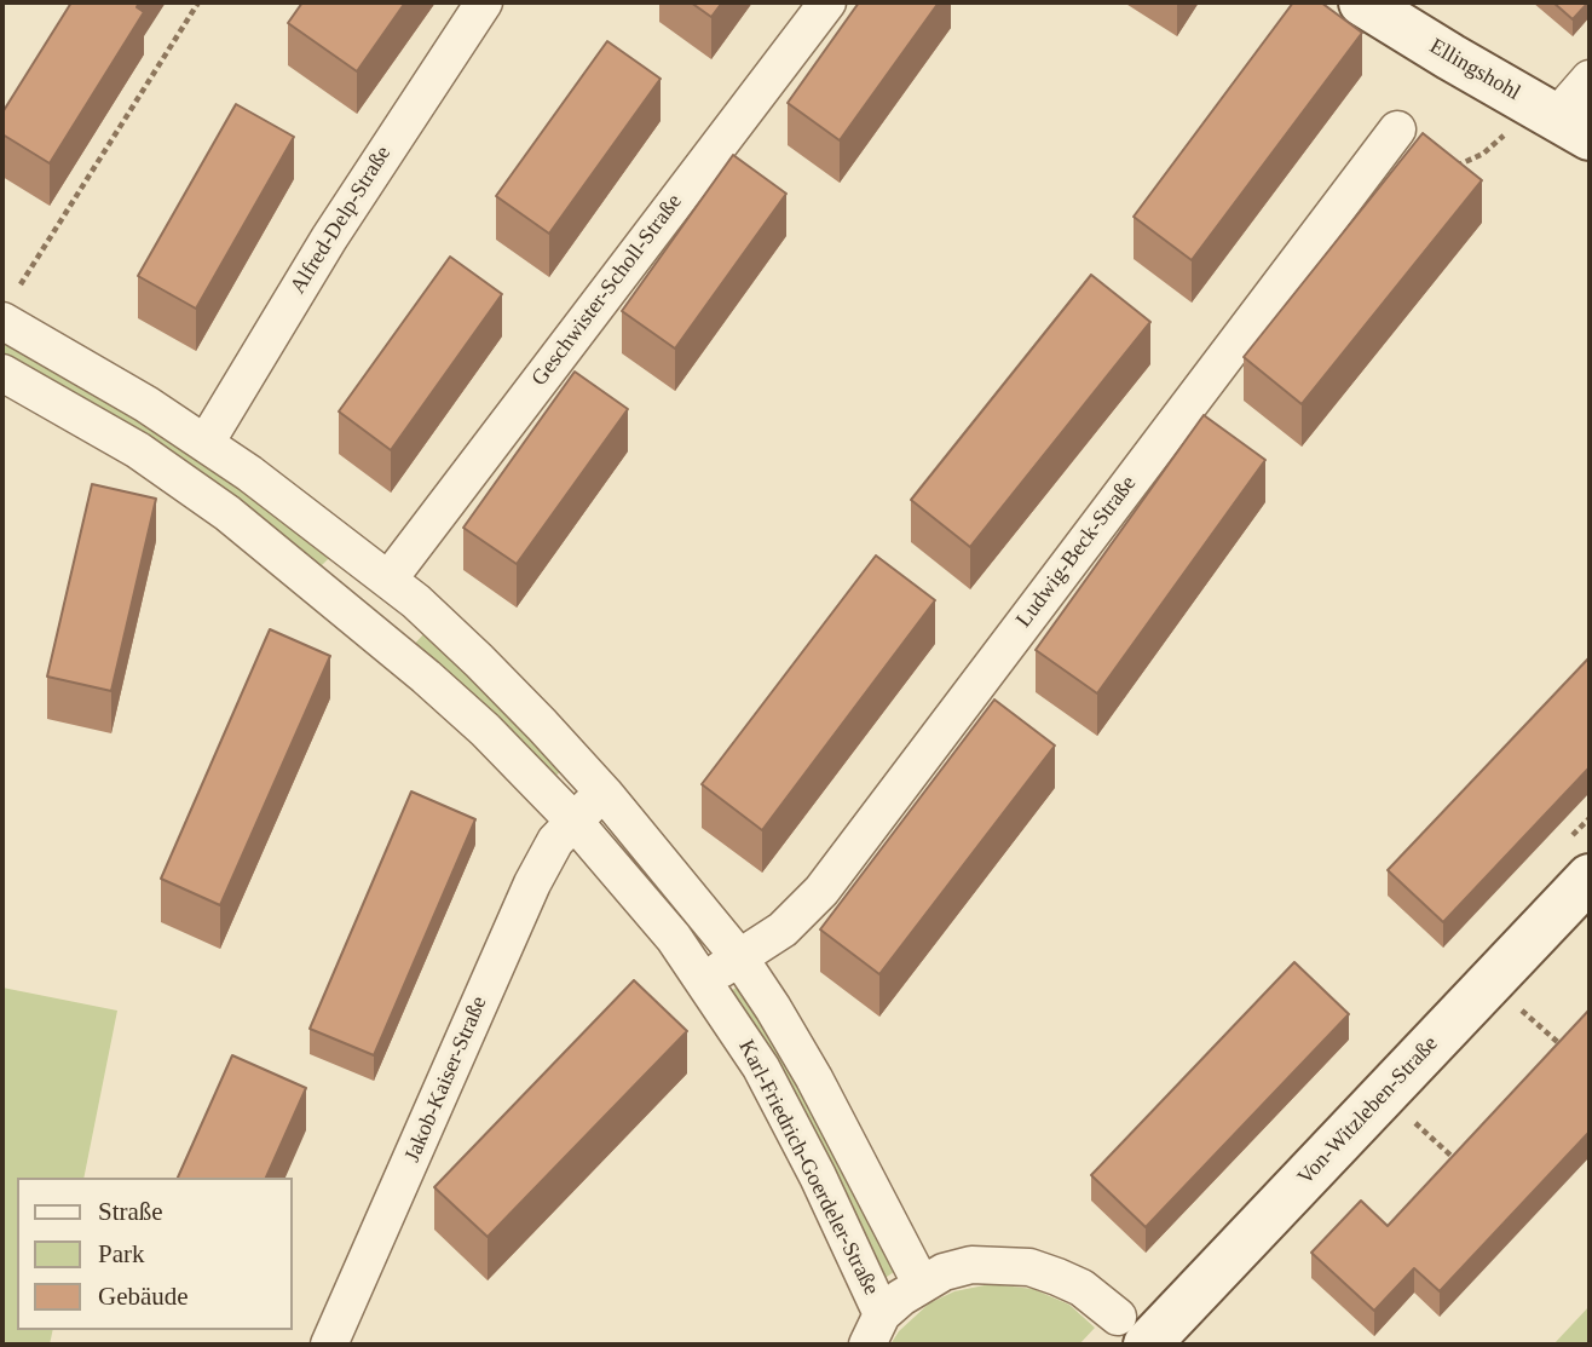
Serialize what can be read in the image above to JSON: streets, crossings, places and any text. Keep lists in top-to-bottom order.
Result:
{
  "streets": {
    "street": [
      "Ellingshohl",
      "Alfred-Delp-Straße",
      "Geschwister-Scholl-Straße",
      "Ludwig-Beck-Straße",
      "Jakob-Kaiser-Straße",
      "Von-Witzleben-Straße",
      "Karl-Friedrich-Goerdeler-Straße"
    ]
  },
  "crossings": [
    ["Alfred-Delp-Straße", "Karl-Friedrich-Goerdeler-Straße"],
    ["Geschwister-Scholl-Straße", "Karl-Friedrich-Goerdeler-Straße"],
    ["Ludwig-Beck-Straße", "Karl-Friedrich-Goerdeler-Straße"],
    ["Jakob-Kaiser-Straße", "Karl-Friedrich-Goerdeler-Straße"],
    ["Von-Witzleben-Straße", "Karl-Friedrich-Goerdeler-Straße"]
  ],
  "legend": ["Straße", "Park", "Gebäude"]
}
